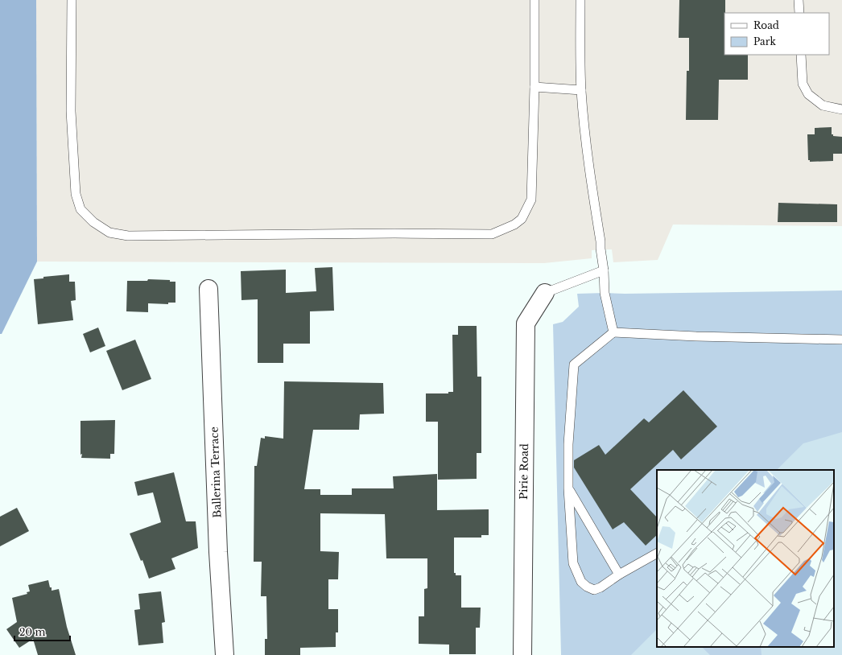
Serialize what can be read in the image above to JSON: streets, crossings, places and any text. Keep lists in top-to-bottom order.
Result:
{
  "streets": {
    "street": ["Pirie Road", "Ballerina Terrace"]
  },
  "legend": ["Road", "Park"],
  "scale_bar": "20 m"
}
